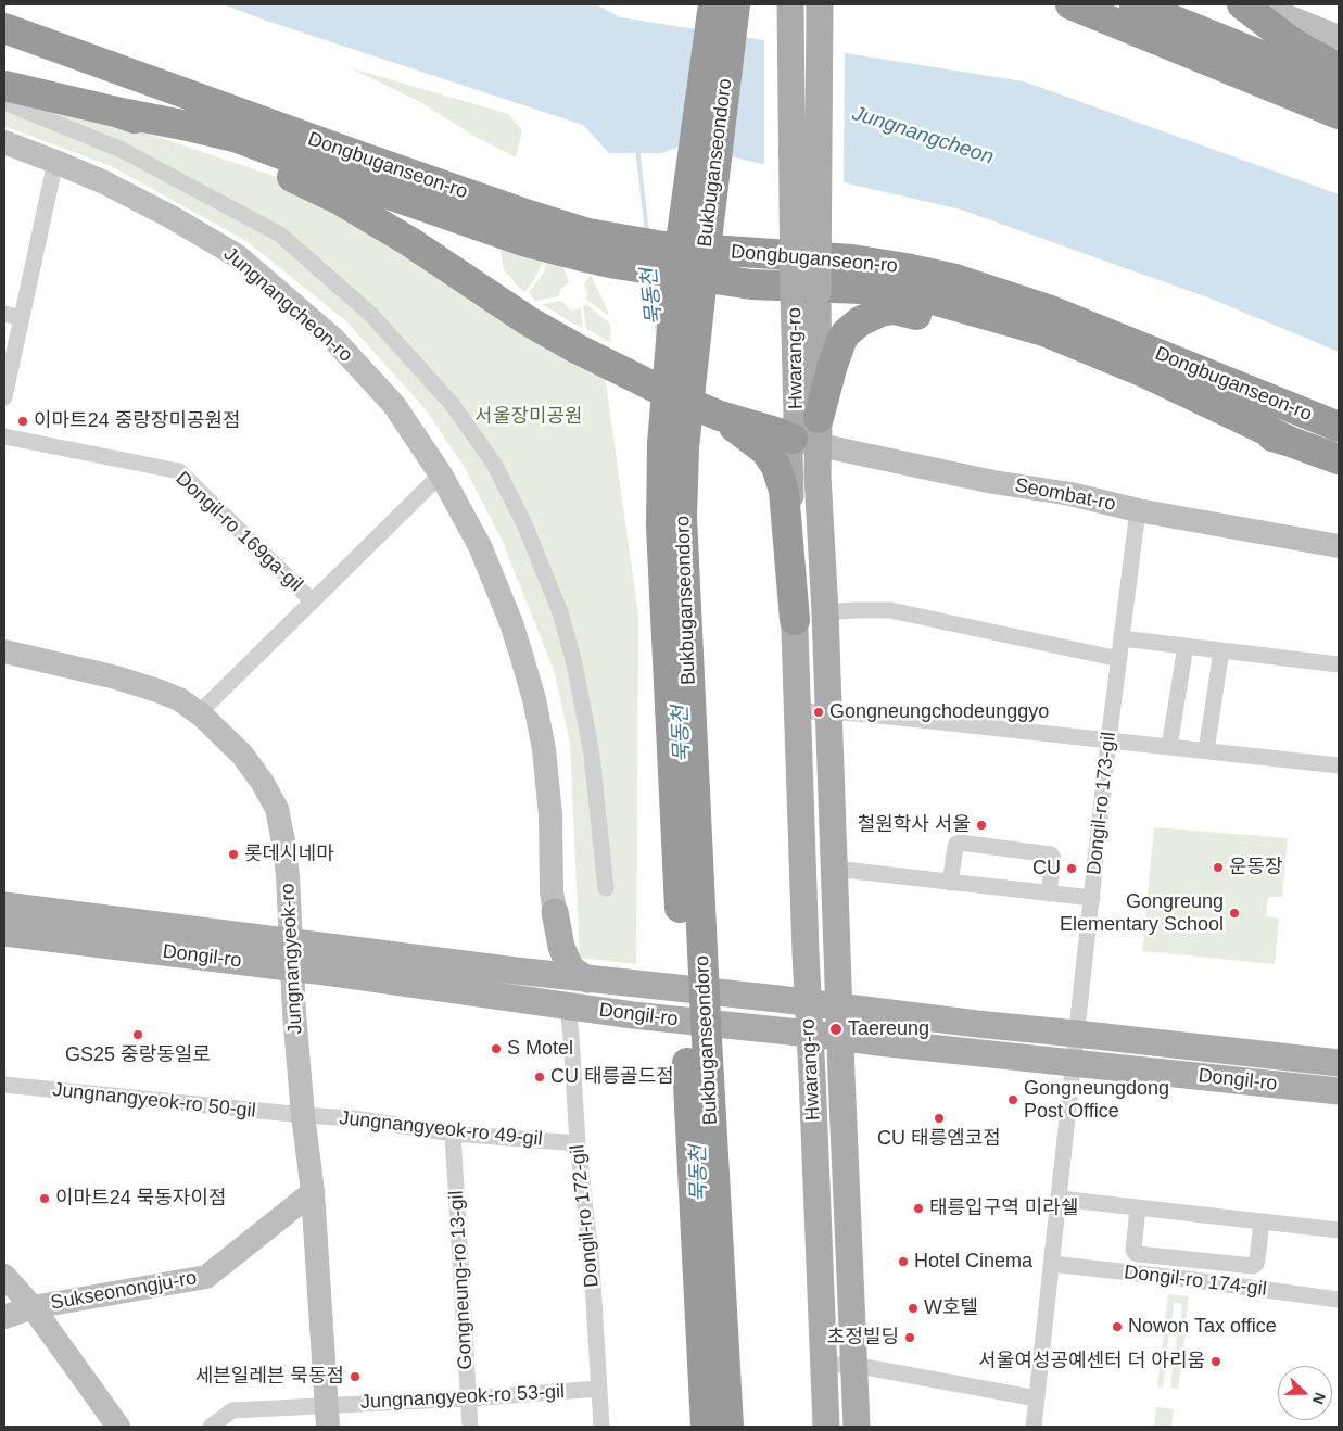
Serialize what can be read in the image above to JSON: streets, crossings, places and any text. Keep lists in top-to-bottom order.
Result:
{
  "streets": {
    "highway": ["Bukbuganseondoro", "Dongbuganseon-ro"],
    "main road": [
      "Jungnangcheon-ro",
      "Hwarang-ro",
      "Seombat-ro",
      "Dongil-ro",
      "Jungnangyeok-ro",
      "Sukseonongju-ro"
    ],
    "street": [
      "Dongil-ro 169ga-gil",
      "Dongil-ro 173-gil",
      "Jungnangyeok-ro 50-gil",
      "Jungnangyeok-ro 49-gil",
      "Dongil-ro 172-gil",
      "Gongneung-ro 13-gil",
      "Dongil-ro 174-gil",
      "Jungnangyeok-ro 53-gil"
    ]
  },
  "crossings": [
    ["Hwarang-ro", "Seombat-ro"],
    ["Hwarang-ro", "Dongil-ro"],
    ["Seombat-ro", "Dongil-ro 173-gil"],
    ["Dongil-ro 173-gil", "Dongil-ro"],
    ["Dongil-ro", "Jungnangyeok-ro"],
    ["Dongil-ro", "Dongil-ro 172-gil"],
    ["Jungnangyeok-ro", "Jungnangyeok-ro 50-gil"],
    ["Jungnangyeok-ro", "Jungnangyeok-ro 49-gil"],
    ["Jungnangyeok-ro", "Sukseonongju-ro"],
    ["Jungnangyeok-ro", "Jungnangyeok-ro 53-gil"],
    ["Jungnangyeok-ro 50-gil", "Jungnangyeok-ro 49-gil"],
    ["Jungnangyeok-ro 49-gil", "Dongil-ro 172-gil"],
    ["Jungnangyeok-ro 49-gil", "Gongneung-ro 13-gil"],
    ["Dongil-ro 172-gil", "Jungnangyeok-ro 53-gil"],
    ["Gongneung-ro 13-gil", "Jungnangyeok-ro 53-gil"]
  ],
  "water": ["Jungnangcheon", "묵동천"],
  "parks": ["서울장미공원"],
  "places": [
    "이마트24 중랑장미공원점",
    "Gongneungchodeunggyo",
    "철원학사 서울",
    "롯데시네마",
    "운동장",
    "CU",
    "Gongreung Elementary School",
    "Taereung",
    "GS25 중랑동일로",
    "S Motel",
    "CU 태릉골드점",
    "Gongneungdong Post Office",
    "CU 태릉엠코점",
    "이마트24 묵동자이점",
    "태릉입구역 미라쉘",
    "Hotel Cinema",
    "W호텔",
    "Nowon Tax office",
    "초정빌딩",
    "서울여성공예센터 더 아리움",
    "세븐일레븐 묵동점"
  ],
  "north": "right"
}
